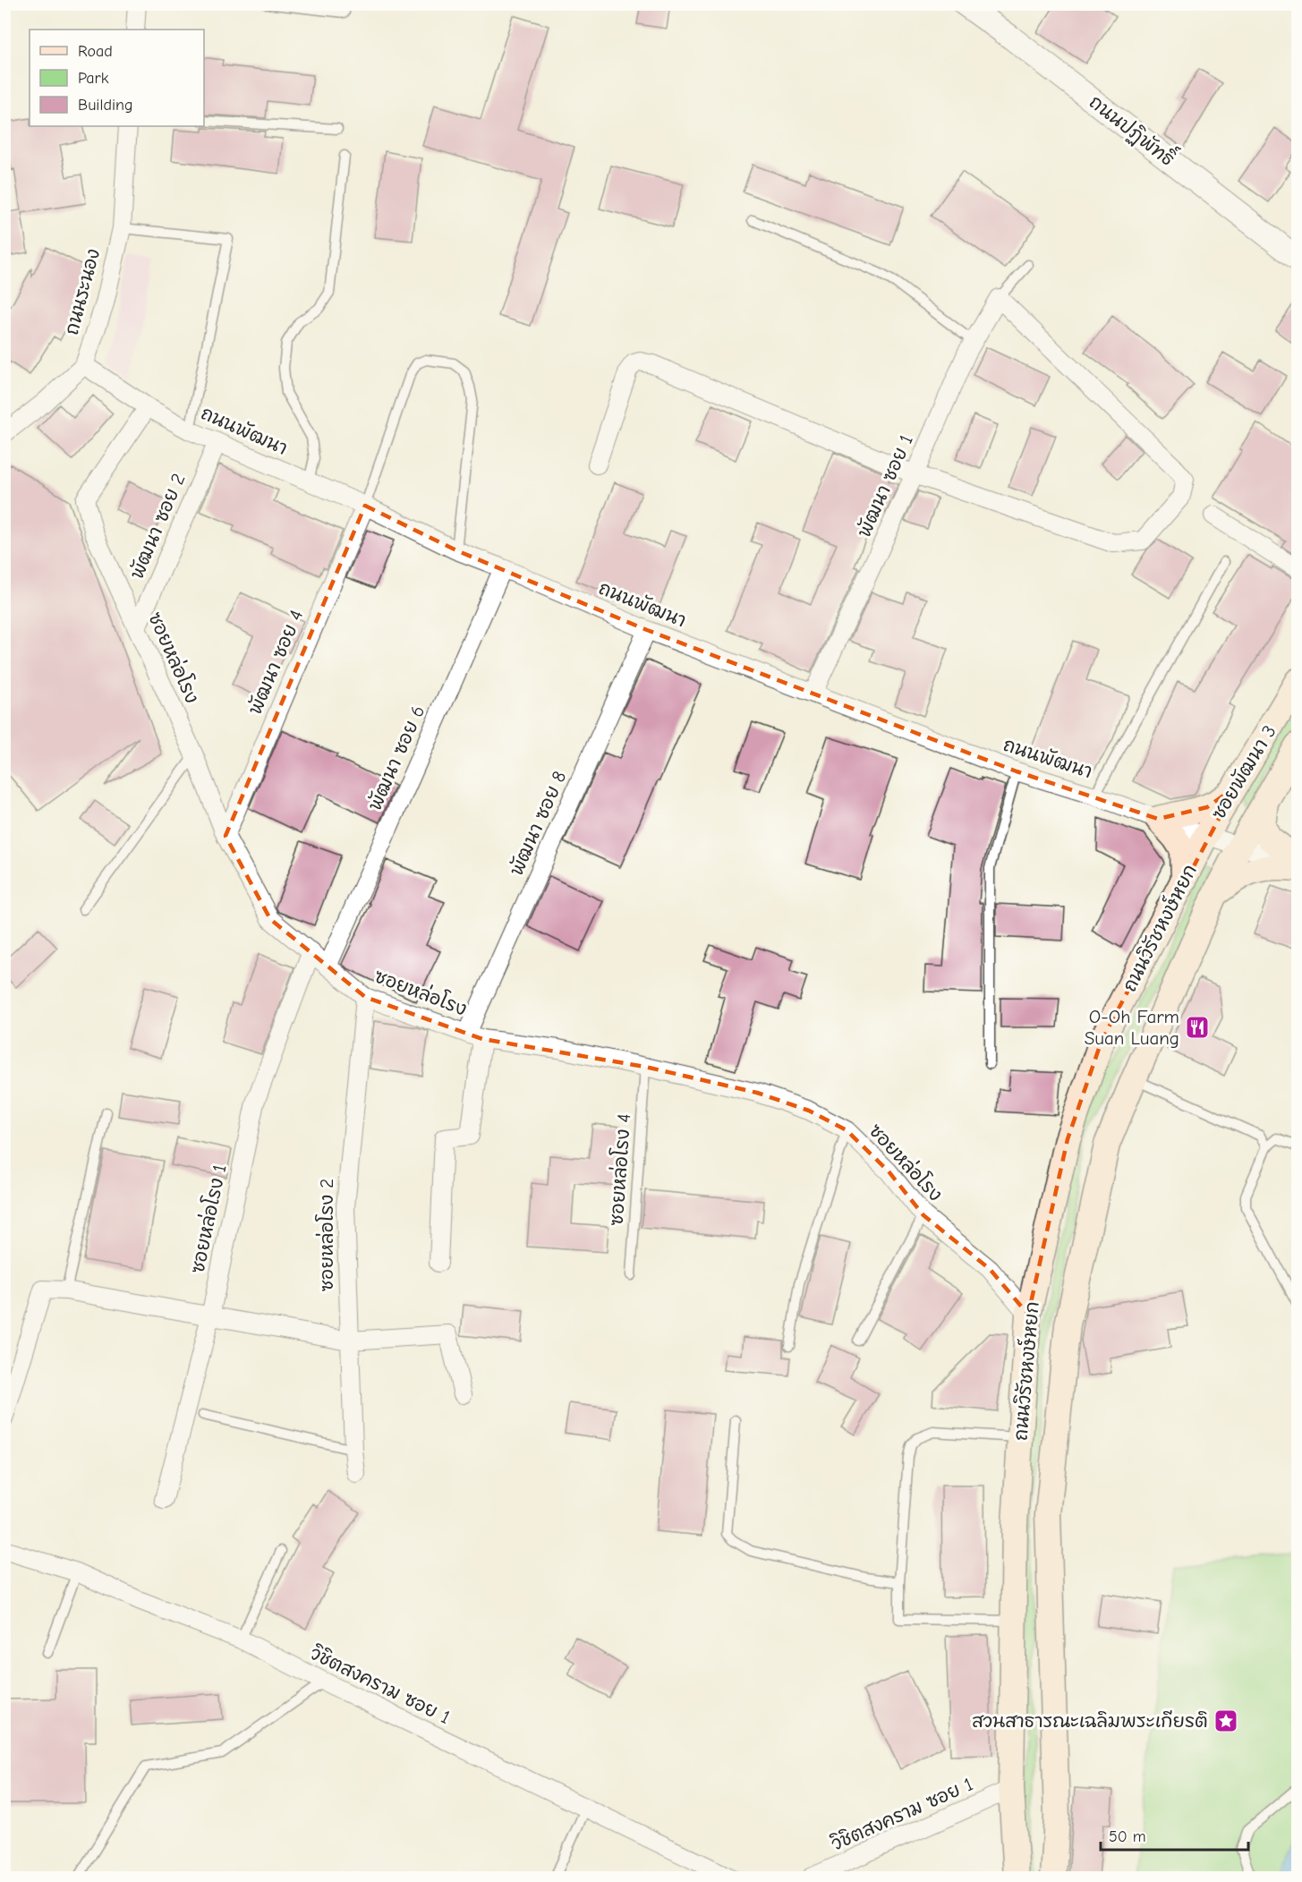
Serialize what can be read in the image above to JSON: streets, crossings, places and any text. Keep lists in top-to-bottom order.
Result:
{
  "streets": {
    "main road": ["ซอยพัฒนา 3", "ถนนวิรัชหงษ์หยก"],
    "street": [
      "ถนนปฏิพัทธิ์",
      "ถนนระนอง",
      "ถนนพัฒนา",
      "พัฒนา ซอย 1",
      "พัฒนา ซอย 2",
      "ซอยหล่อโรง",
      "พัฒนา ซอย 4",
      "พัฒนา ซอย 6",
      "พัฒนา ซอย 8",
      "ซอยหล่อโรง 1",
      "ซอยหล่อโรง 2",
      "วิชิตสงคราม ซอย 1"
    ],
    "lane": ["ซอยหล่อโรง 4"]
  },
  "crossings": [
    ["ถนนระนอง", "ถนนพัฒนา"],
    ["ถนนพัฒนา", "พัฒนา ซอย 1"],
    ["ถนนพัฒนา", "พัฒนา ซอย 2"],
    ["ถนนพัฒนา", "ซอยหล่อโรง"],
    ["ถนนพัฒนา", "พัฒนา ซอย 4"],
    ["ถนนพัฒนา", "พัฒนา ซอย 6"],
    ["ถนนพัฒนา", "ซอยพัฒนา 3"],
    ["ถนนพัฒนา", "พัฒนา ซอย 8"],
    ["ถนนพัฒนา", "ถนนวิรัชหงษ์หยก"],
    ["พัฒนา ซอย 2", "ซอยหล่อโรง"],
    ["ซอยหล่อโรง", "พัฒนา ซอย 4"],
    ["ซอยหล่อโรง", "พัฒนา ซอย 6"],
    ["ซอยหล่อโรง", "พัฒนา ซอย 8"],
    ["ซอยหล่อโรง", "ถนนวิรัชหงษ์หยก"],
    ["ซอยหล่อโรง", "ซอยหล่อโรง 4"],
    ["ซอยหล่อโรง", "ซอยหล่อโรง 1"],
    ["ซอยหล่อโรง", "ซอยหล่อโรง 2"],
    ["ซอยพัฒนา 3", "ถนนวิรัชหงษ์หยก"],
    ["ถนนวิรัชหงษ์หยก", "วิชิตสงคราม ซอย 1"]
  ],
  "places": {
    "restaurant": ["O-Oh Farm Suan Luang"],
    "place": ["สวนสาธารณะเฉลิมพระเกียรติ"]
  },
  "legend": ["Road", "Park", "Building"],
  "scale_bar": "50 m"
}
